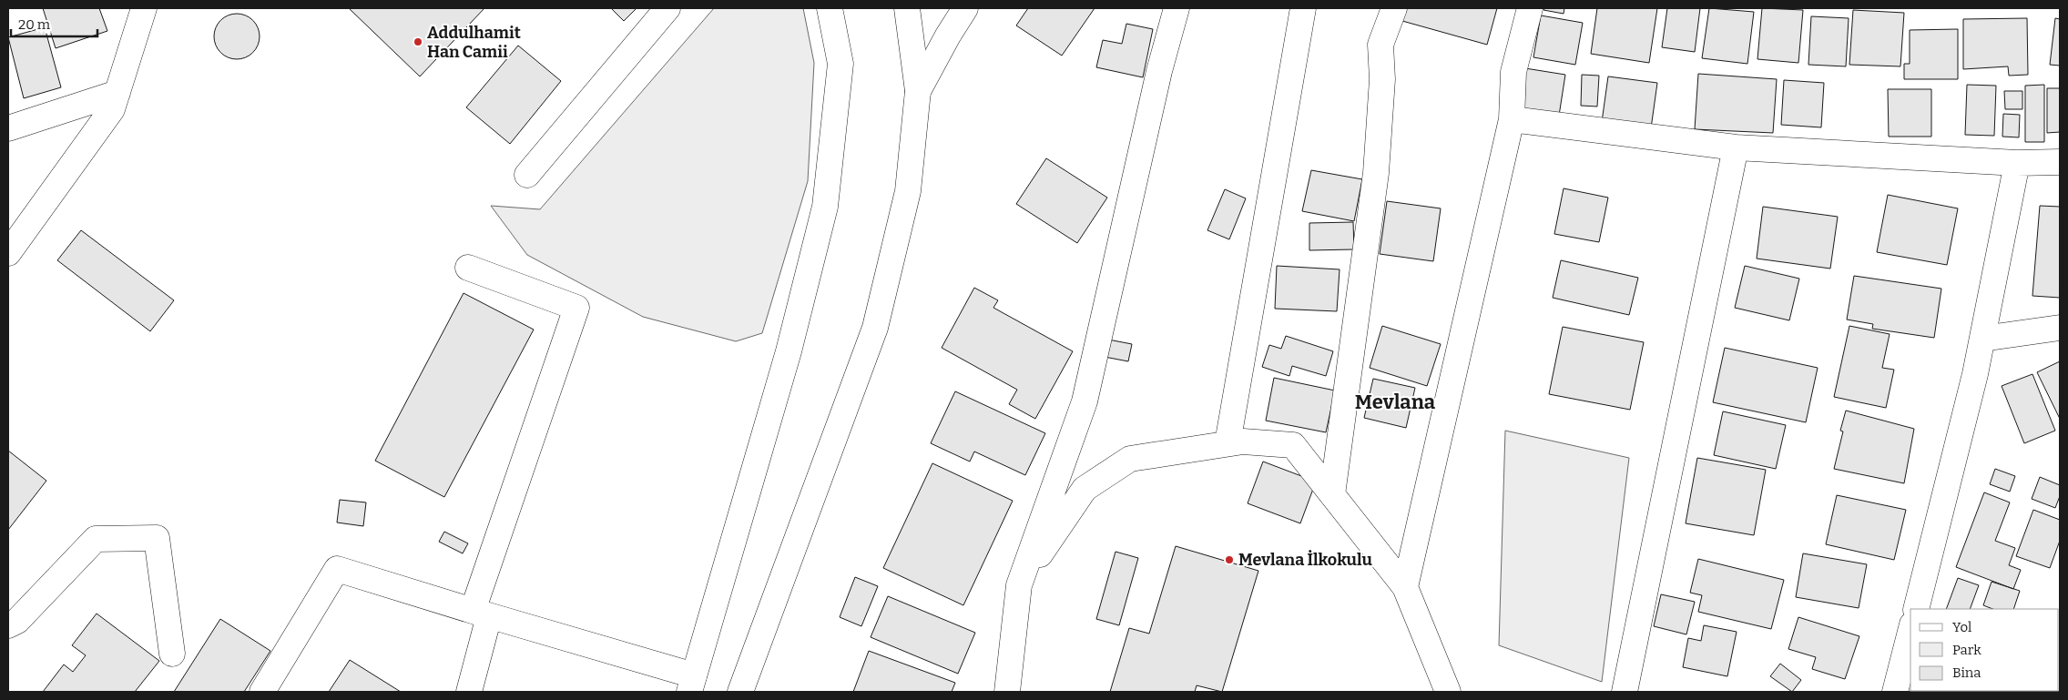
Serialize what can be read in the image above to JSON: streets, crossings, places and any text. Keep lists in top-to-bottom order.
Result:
{
  "districts": ["Mevlana"],
  "places": ["Addulhamit Han Camii", "Mevlana İlkokulu"],
  "legend": ["Yol", "Park", "Bina"],
  "scale_bar": "20 m"
}
